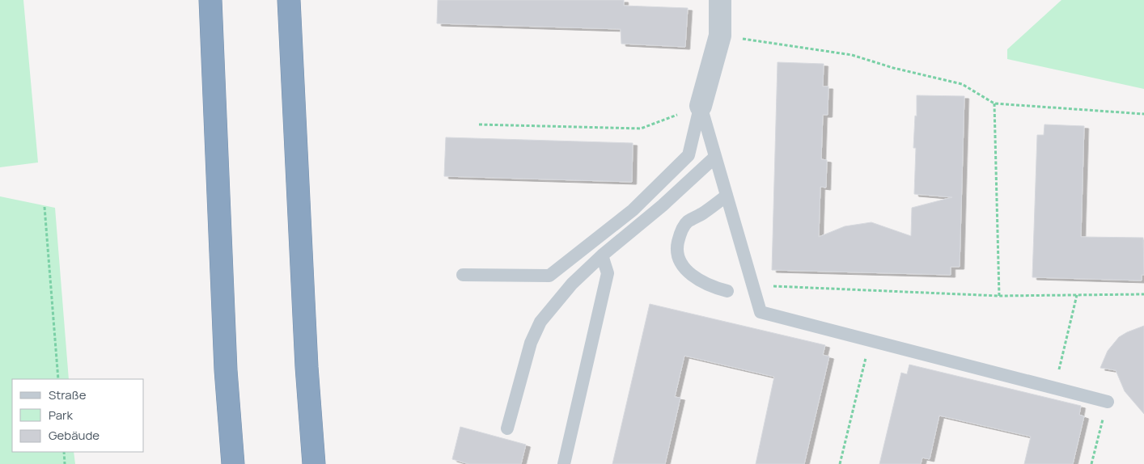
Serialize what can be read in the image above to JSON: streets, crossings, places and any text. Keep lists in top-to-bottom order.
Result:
{
  "legend": ["Straße", "Park", "Gebäude"]
}
